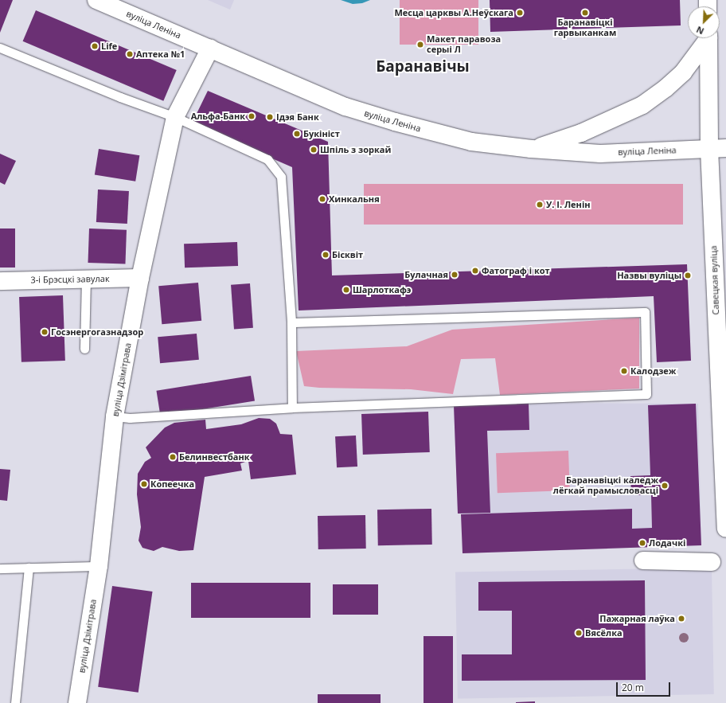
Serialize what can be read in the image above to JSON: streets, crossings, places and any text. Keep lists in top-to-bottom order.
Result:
{
  "streets": {
    "main road": [
      "вуліца Леніна",
      "3-і Брэсцкі завулак",
      "Савецкая вуліца",
      "вуліца Дзімітрава"
    ]
  },
  "crossings": [
    ["вуліца Леніна", "Савецкая вуліца"],
    ["вуліца Леніна", "вуліца Дзімітрава"],
    ["3-і Брэсцкі завулак", "вуліца Дзімітрава"]
  ],
  "districts": ["Баранавічы"],
  "places": [
    "Месца царквы А.Неўскага",
    "Баранавіцкі гарвыканкам",
    "Макет паравоза серыі Л",
    "Life",
    "Аптека №1",
    "Альфа-Банк",
    "Ідэя Банк",
    "Букініст",
    "Шпіль з зоркай",
    "Хинкальня",
    "У. І. Ленін",
    "Бісквіт",
    "Фатограф і кот",
    "Булачная",
    "Назвы вуліцы",
    "Шарлоткафэ",
    "Госэнергогазнадзор",
    "Калодзеж",
    "Белинвестбанк",
    "Копеечка",
    "Баранавіцкі каледж лёгкай прамысловасці",
    "Лодачкі",
    "Пажарная лаўка",
    "Вясёлка"
  ],
  "scale_bar": "20 m",
  "north": "bottom left"
}
